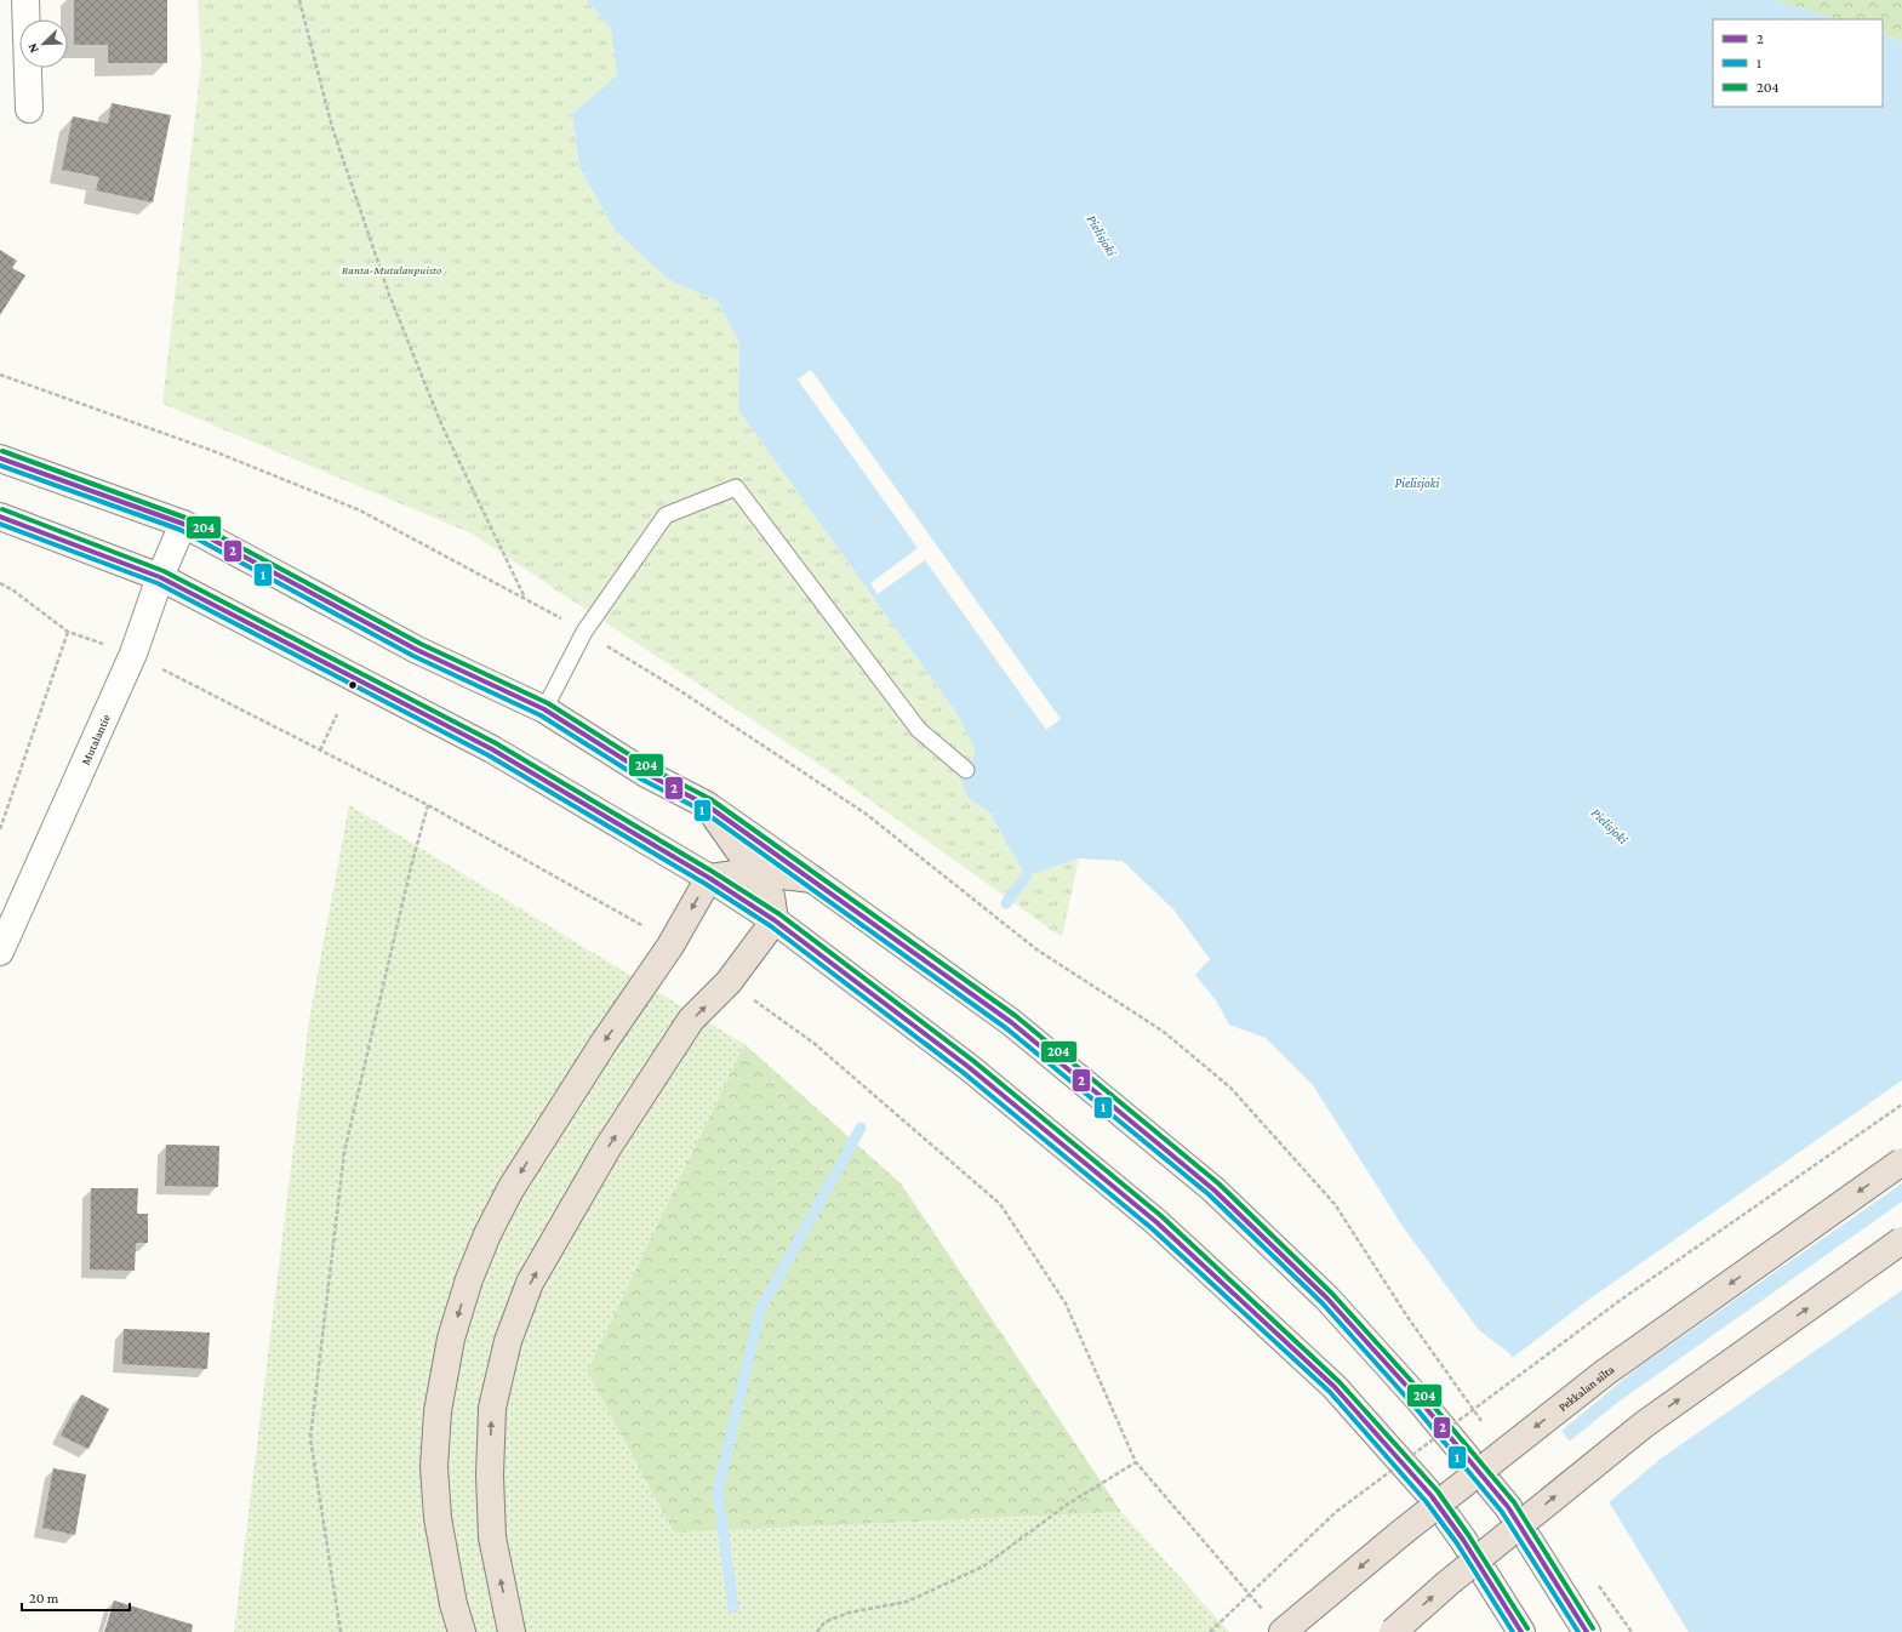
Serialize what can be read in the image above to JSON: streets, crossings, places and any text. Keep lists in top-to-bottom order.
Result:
{
  "streets": {
    "highway": ["Pekkalan silta"],
    "street": ["Mutalantie"]
  },
  "water": ["Pielisjoki"],
  "parks": ["Ranta-Mutalanpuisto"],
  "lines": ["transit line 204", "transit line 2", "transit line 1"],
  "legend": ["2", "1", "204"],
  "scale_bar": "20 m",
  "north": "bottom left"
}
